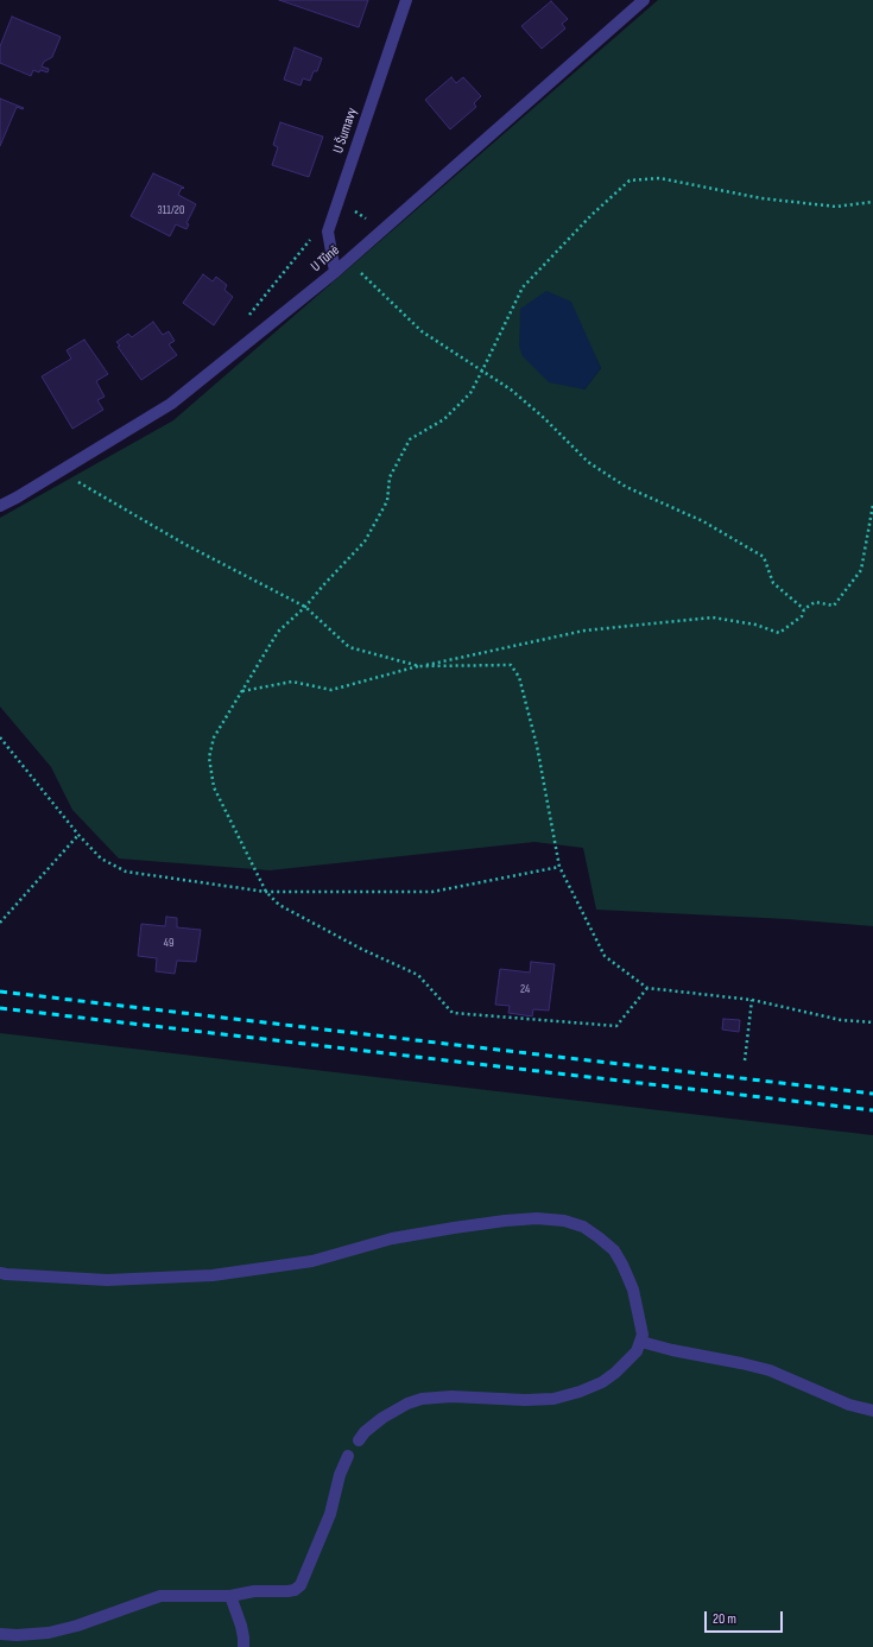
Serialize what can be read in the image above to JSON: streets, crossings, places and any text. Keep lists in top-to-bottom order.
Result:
{
  "streets": {
    "street": ["U Šumavy", "U Tůně"]
  },
  "crossings": [
    ["U Šumavy", "U Tůně"]
  ],
  "house_numbers": ["311/20", "49", "24"],
  "scale_bar": "20 m"
}
